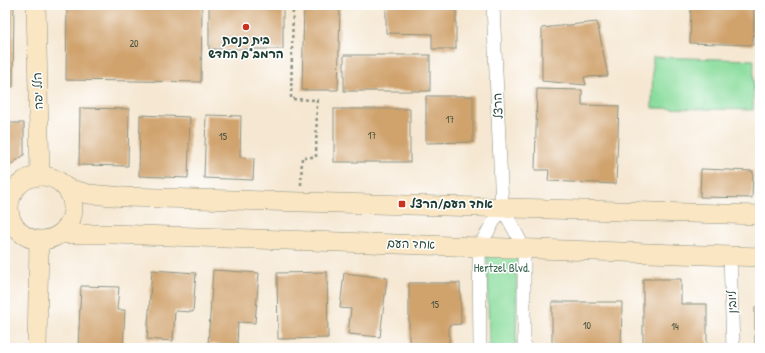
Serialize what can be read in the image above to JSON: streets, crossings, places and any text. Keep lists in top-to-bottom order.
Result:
{
  "streets": {
    "street": [
      "הלל יפה",
      "הרצל",
      "אחד העם",
      "ליובין"
    ]
  },
  "crossings": [
    ["הלל יפה", "אחד העם"],
    ["הרצל", "אחד העם"],
    ["אחד העם", "ליובין"]
  ],
  "parks": ["Hertzel Blvd."],
  "places": {
    "other": ["בית כנסת הרמב\"ם החדש"],
    "transit": ["אחד העם/הרצל"]
  },
  "house_numbers": [
    "20",
    "17",
    "17",
    "15",
    "15",
    "10",
    "14"
  ]
}
